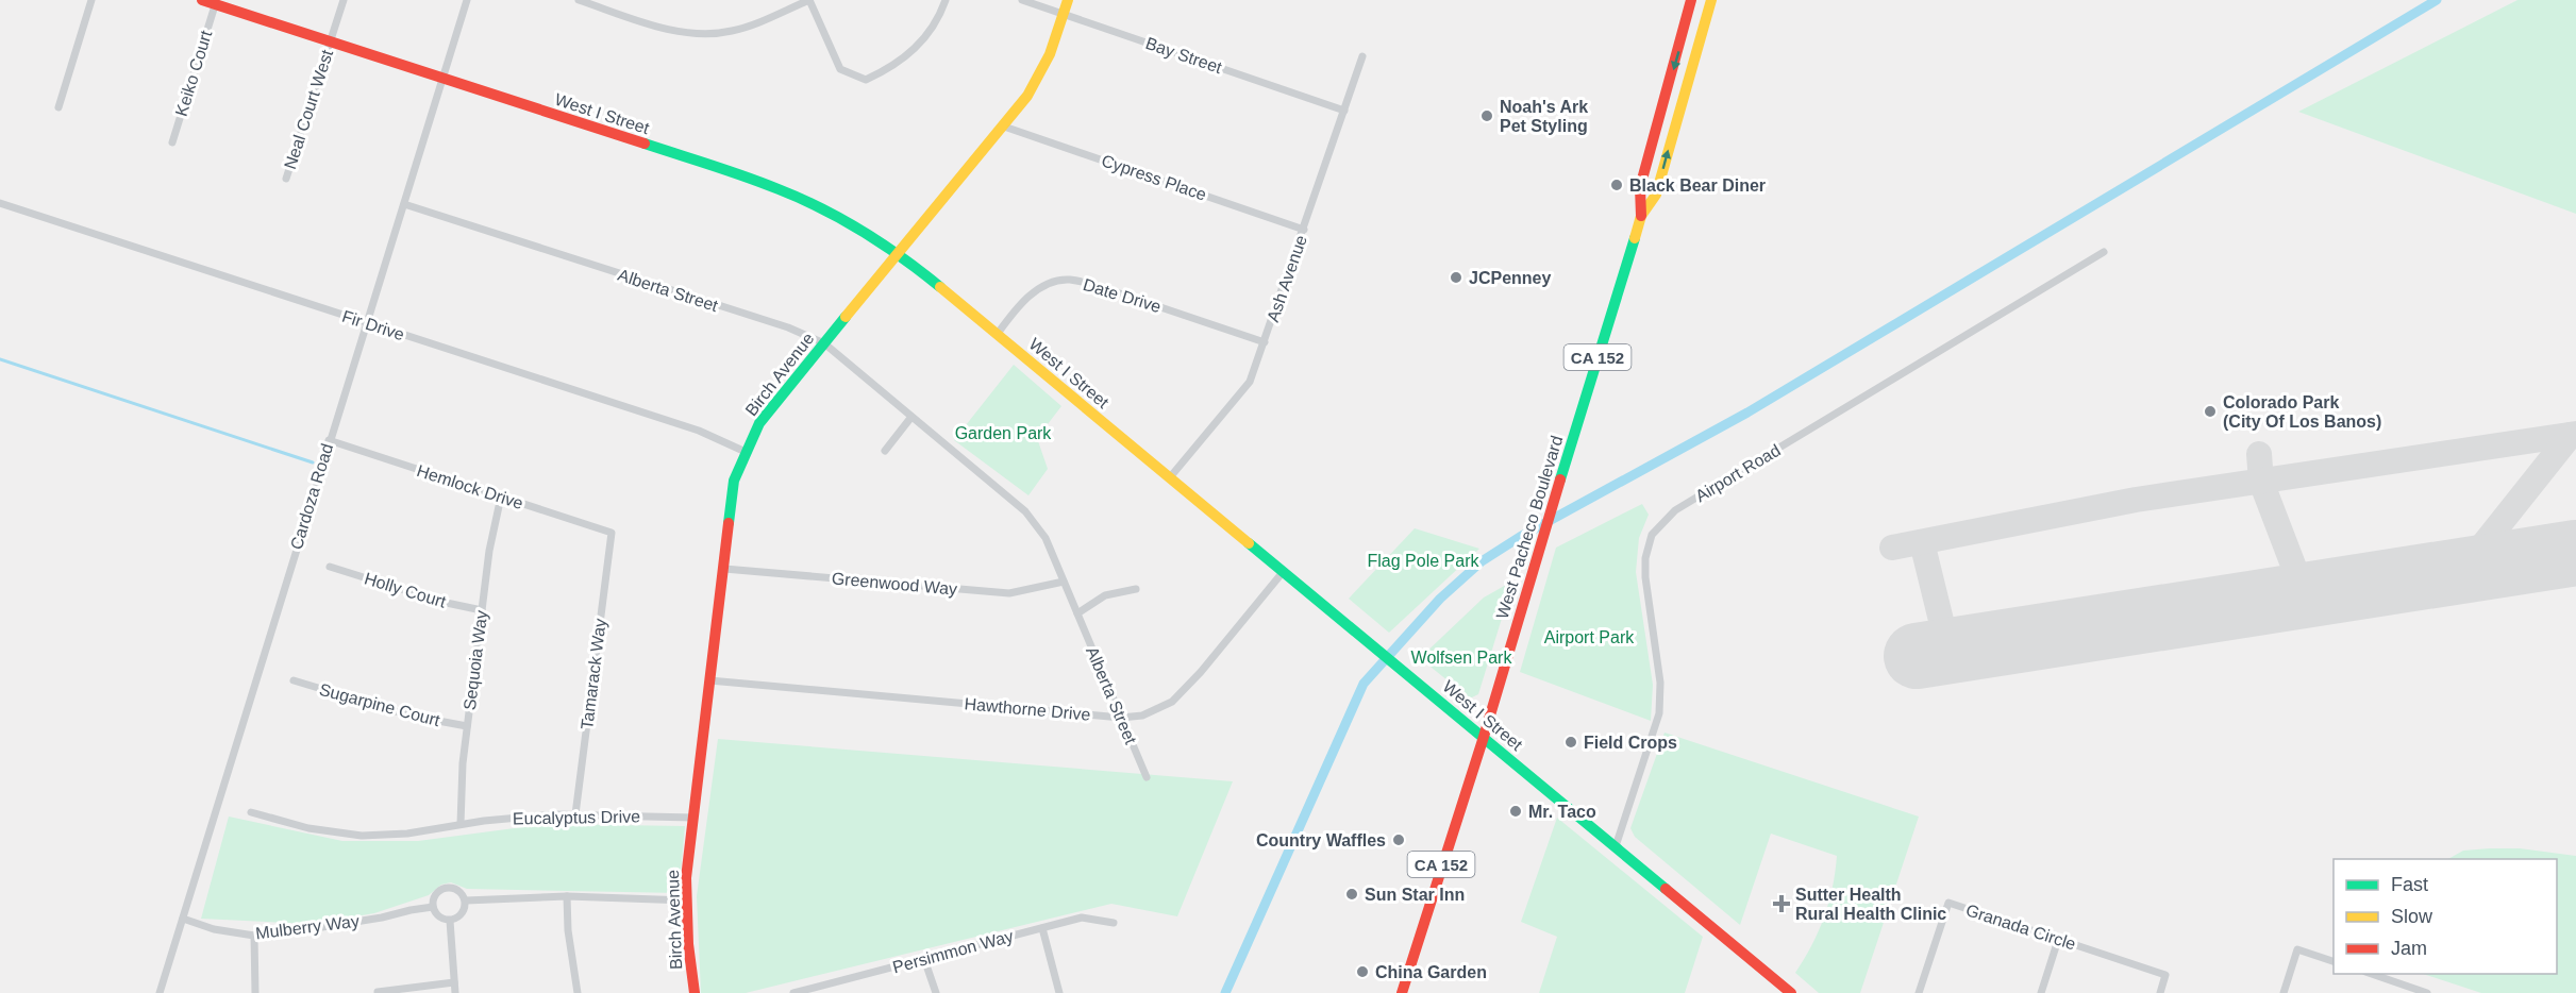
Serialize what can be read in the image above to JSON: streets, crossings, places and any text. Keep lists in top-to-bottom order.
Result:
{
  "streets": {
    "main road": [
      "West I Street",
      "CA 152",
      "Birch Avenue",
      "West Pacheco Boulevard"
    ],
    "street": [
      "Bay Street",
      "Keiko Court",
      "Neal Court West",
      "Cypress Place",
      "Ash Avenue",
      "Alberta Street",
      "Date Drive",
      "Fir Drive",
      "Airport Road",
      "Hemlock Drive",
      "Cardoza Road",
      "Greenwood Way",
      "Holly Court",
      "Sequoia Way",
      "Tamarack Way",
      "Sugarpine Court",
      "Hawthorne Drive",
      "Eucalyptus Drive",
      "Mulberry Way",
      "Granada Circle",
      "Persimmon Way"
    ]
  },
  "crossings": [
    ["Bay Street", "Ash Avenue"],
    ["Bay Street", "Birch Avenue"],
    ["Keiko Court", "West I Street"],
    ["Neal Court West", "West I Street"],
    ["West I Street", "Ash Avenue"],
    ["West I Street", "Date Drive"],
    ["West I Street", "Birch Avenue"],
    ["West I Street", "Airport Road"],
    ["West I Street", "Cardoza Road"],
    ["West I Street", "West Pacheco Boulevard"],
    ["West I Street", "Hawthorne Drive"],
    ["Cypress Place", "Ash Avenue"],
    ["Cypress Place", "Birch Avenue"],
    ["Ash Avenue", "Date Drive"],
    ["Alberta Street", "Birch Avenue"],
    ["Alberta Street", "Cardoza Road"],
    ["Alberta Street", "Greenwood Way"],
    ["Alberta Street", "Hawthorne Drive"],
    ["Fir Drive", "Birch Avenue"],
    ["Fir Drive", "Cardoza Road"],
    ["Birch Avenue", "Greenwood Way"],
    ["Birch Avenue", "Hawthorne Drive"],
    ["Birch Avenue", "Eucalyptus Drive"],
    ["Hemlock Drive", "Cardoza Road"],
    ["Hemlock Drive", "Sequoia Way"],
    ["Hemlock Drive", "Tamarack Way"],
    ["Cardoza Road", "Mulberry Way"],
    ["Holly Court", "Sequoia Way"],
    ["Sequoia Way", "Sugarpine Court"],
    ["Sequoia Way", "Eucalyptus Drive"],
    ["Tamarack Way", "Eucalyptus Drive"]
  ],
  "parks": [
    "Garden Park",
    "Flag Pole Park",
    "Airport Park",
    "Wolfsen Park"
  ],
  "places": {
    "other": [
      "Noah's Ark Pet Styling",
      "Black Bear Diner",
      "JCPenney",
      "Colorado Park (City Of Los Banos)",
      "Field Crops",
      "Mr. Taco",
      "Country Waffles",
      "Sun Star Inn",
      "China Garden"
    ],
    "health": ["Sutter Health Rural Health Clinic"]
  },
  "legend": ["Fast", "Slow", "Jam"]
}
